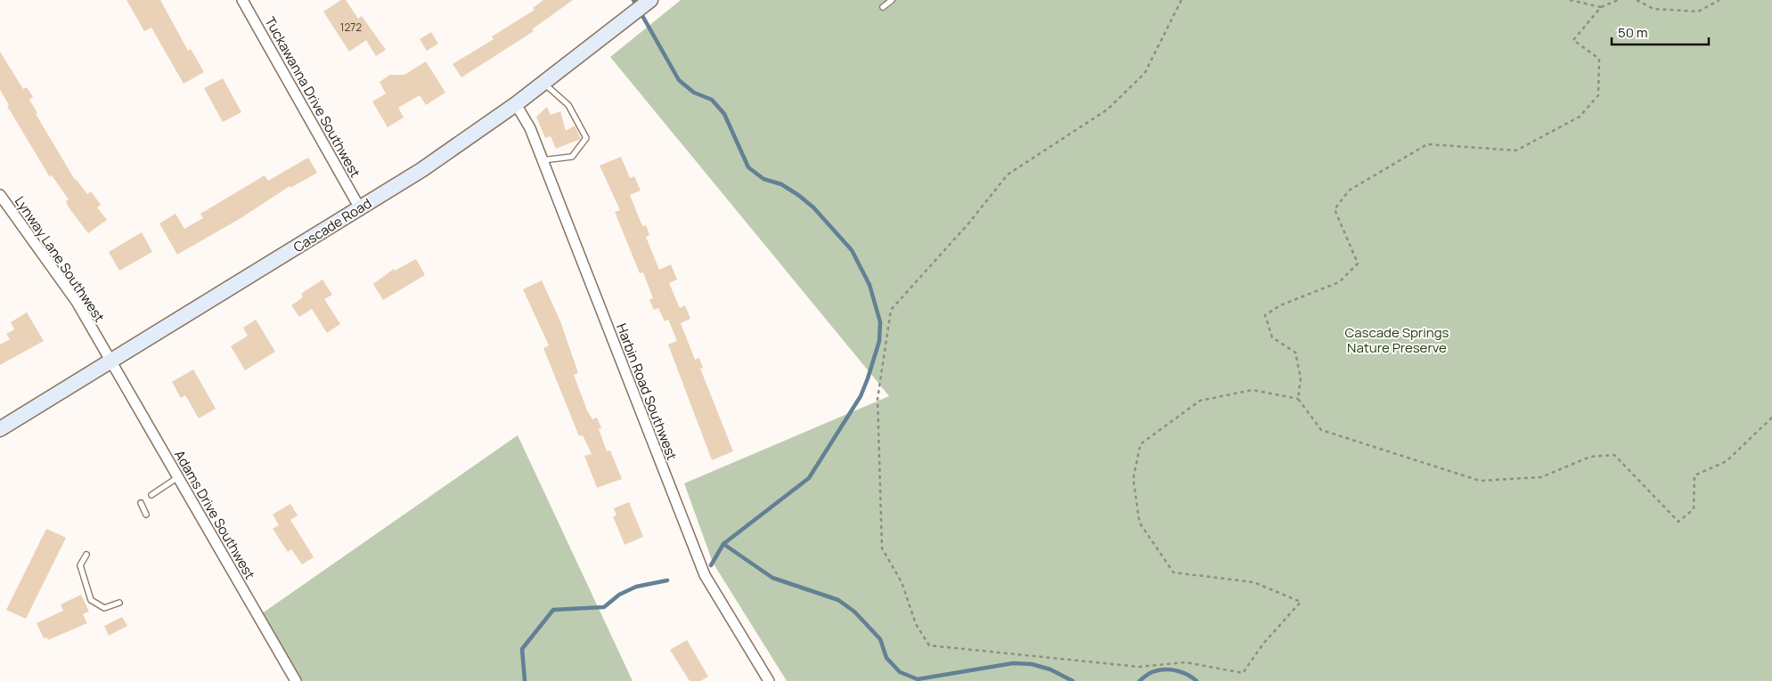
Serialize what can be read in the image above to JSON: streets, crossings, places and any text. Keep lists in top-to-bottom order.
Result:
{
  "streets": {
    "main road": ["Cascade Road"],
    "street": [
      "Tuckawanna Drive Southwest",
      "Lynway Lane Southwest",
      "Harbin Road Southwest",
      "Adams Drive Southwest"
    ]
  },
  "crossings": [
    ["Tuckawanna Drive Southwest", "Cascade Road"],
    ["Cascade Road", "Lynway Lane Southwest"],
    ["Cascade Road", "Harbin Road Southwest"],
    ["Cascade Road", "Adams Drive Southwest"],
    ["Lynway Lane Southwest", "Adams Drive Southwest"]
  ],
  "parks": ["Cascade Springs Nature Preserve"],
  "house_numbers": ["1272"],
  "scale_bar": "50 m"
}
